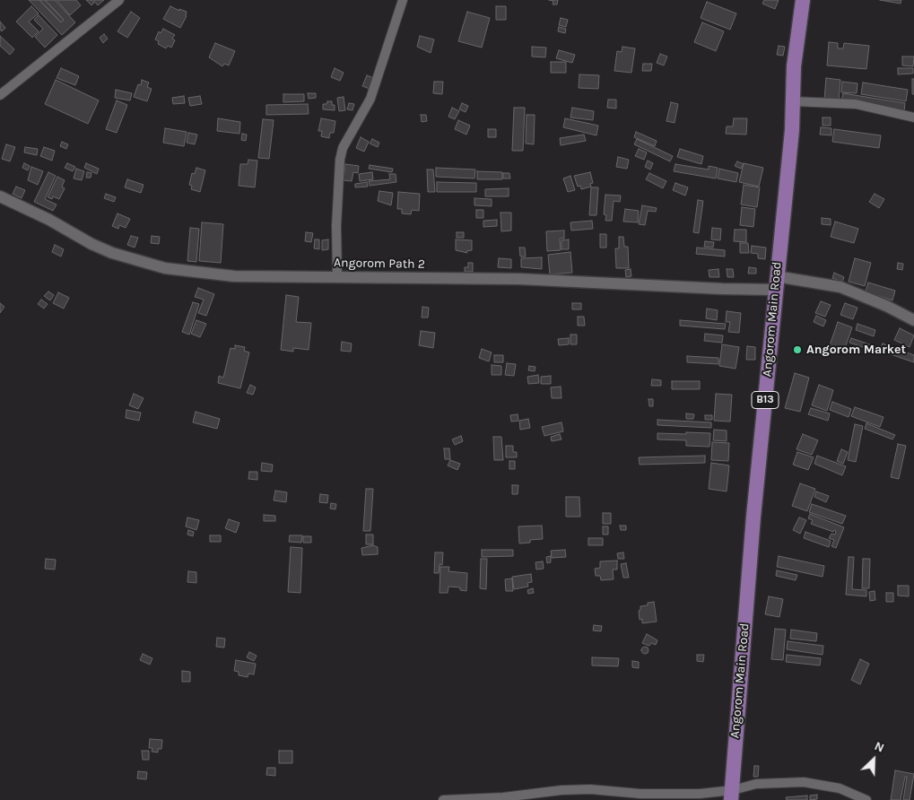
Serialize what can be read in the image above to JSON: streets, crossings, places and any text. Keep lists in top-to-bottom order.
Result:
{
  "streets": {
    "highway": ["Angorom Main Road", "B13"],
    "street": ["Angorom Path 2"]
  },
  "crossings": [
    ["Angorom Path 2", "Angorom Main Road"]
  ],
  "places": ["Angorom Market"],
  "north": "top right"
}
